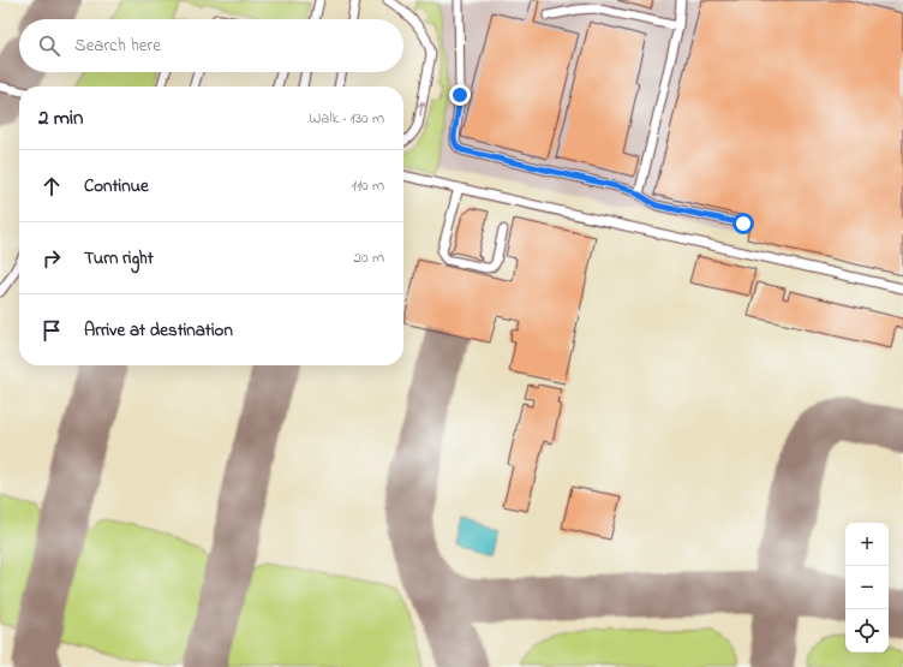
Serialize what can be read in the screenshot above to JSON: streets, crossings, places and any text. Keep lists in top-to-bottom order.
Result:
{
  "page": {
    "search": "Search here",
    "heading": ["2 min", "Walk · 130 m"],
    "list": [
      ["Continue", "110 m"],
      ["Turn right", "20 m"],
      "Arrive at destination"
    ],
    "map_buttons": ["+", "−"]
  }
}
